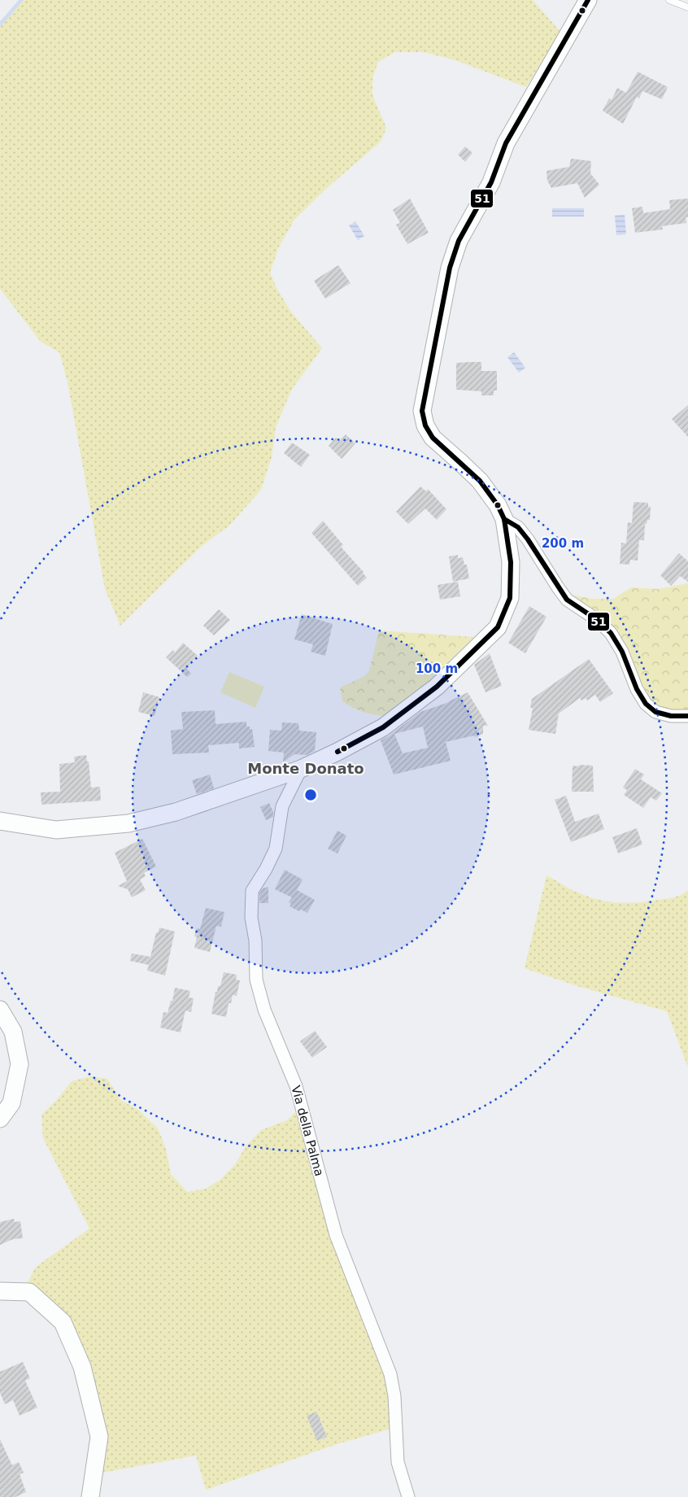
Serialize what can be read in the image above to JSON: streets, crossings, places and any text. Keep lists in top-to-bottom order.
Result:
{
  "streets": {
    "street": ["Via della Palma"]
  },
  "districts": ["Monte Donato"],
  "lines": ["transit line 51"],
  "rings": ["200 m", "100 m"]
}
